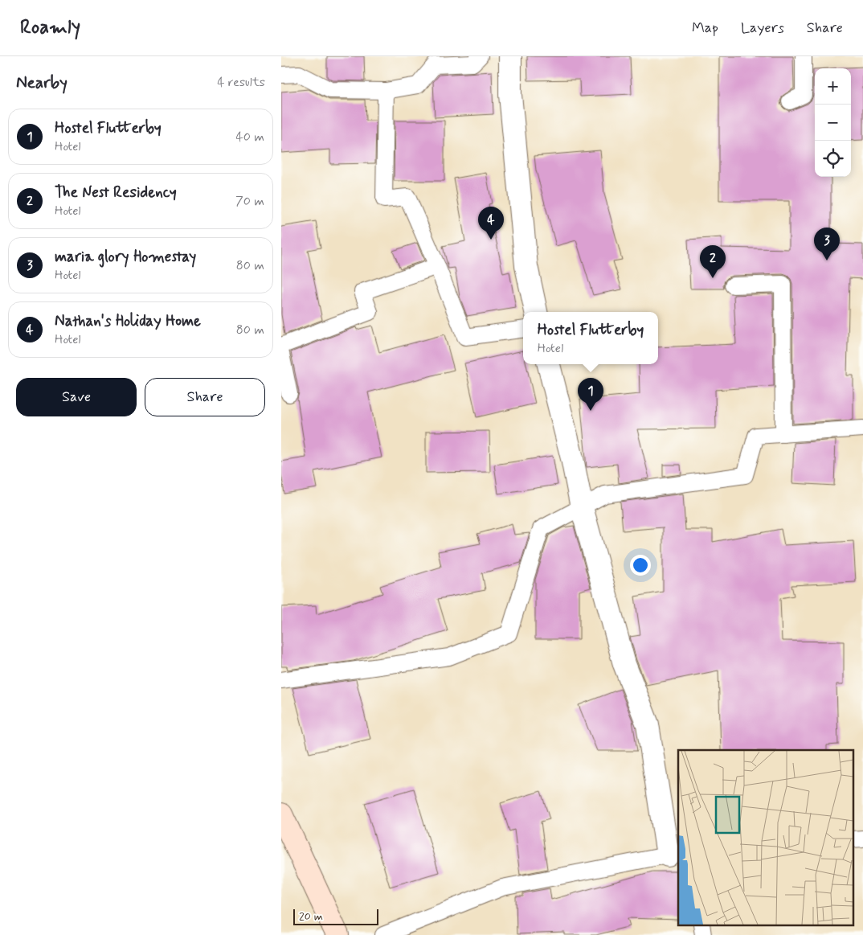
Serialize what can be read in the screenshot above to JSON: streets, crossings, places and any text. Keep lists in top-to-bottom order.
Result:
{
  "scale_bar": "20 m",
  "page": {
    "header": "Roamly",
    "nav": ["Map", "Layers", "Share"],
    "heading": ["Nearby", "4 results"],
    "map_buttons": ["+", "−"],
    "list": [
      {
        "mark": "1",
        "name": "Hostel Flutterby",
        "note": "Hotel",
        "value": "40 m"
      },
      {
        "mark": "2",
        "name": "The Nest Residency",
        "note": "Hotel",
        "value": "70 m"
      },
      {
        "mark": "3",
        "name": "maria glory Homestay",
        "note": "Hotel",
        "value": "80 m"
      },
      {
        "mark": "4",
        "name": "Nathan's Holiday Home",
        "note": "Hotel",
        "value": "80 m"
      }
    ],
    "pins": [
      "4",
      "3",
      "2",
      "1"
    ],
    "popup": ["Hostel Flutterby", "Hotel"],
    "buttons": ["Save", "Share"],
    "scale": "20 m"
  }
}
